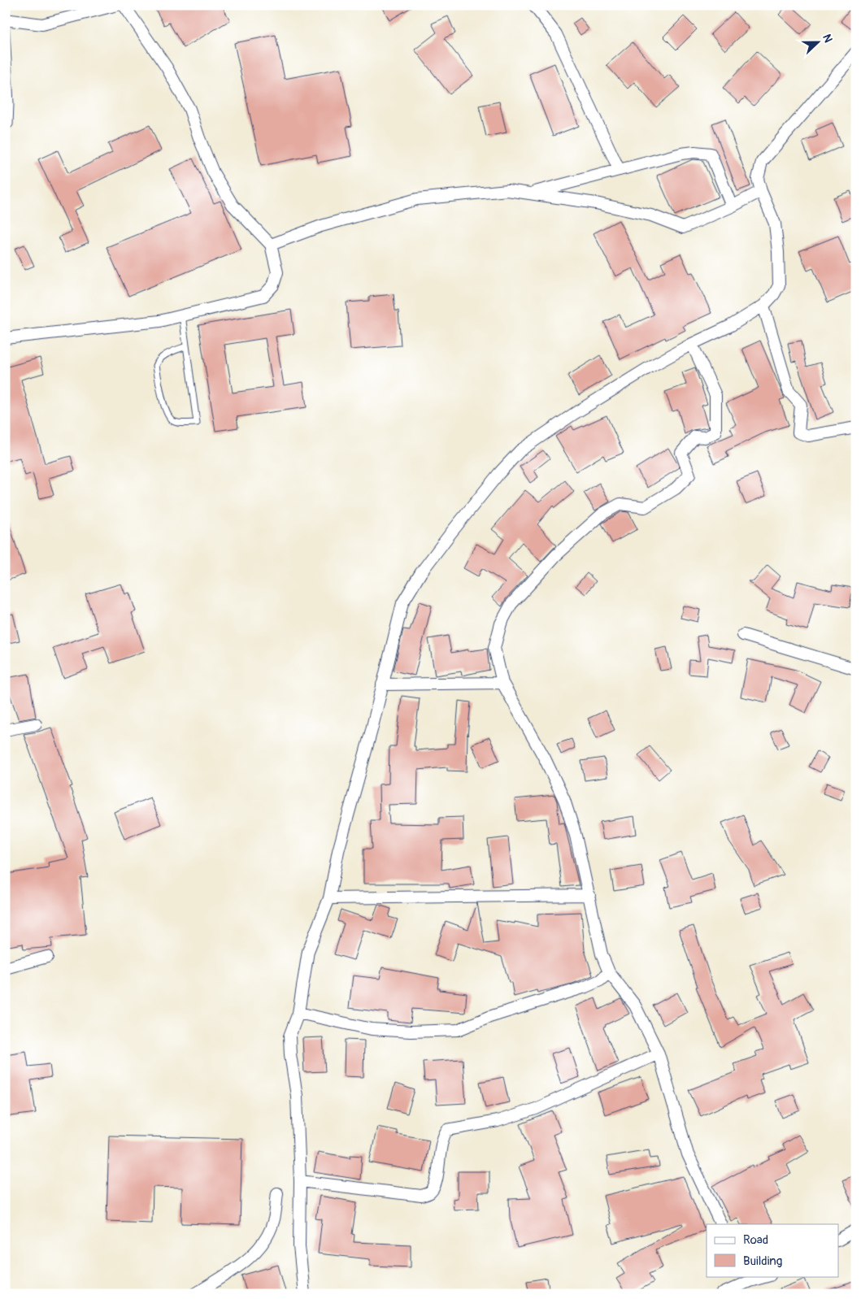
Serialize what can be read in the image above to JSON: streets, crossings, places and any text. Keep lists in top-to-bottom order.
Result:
{
  "legend": ["Road", "Building"],
  "north": "right"
}
